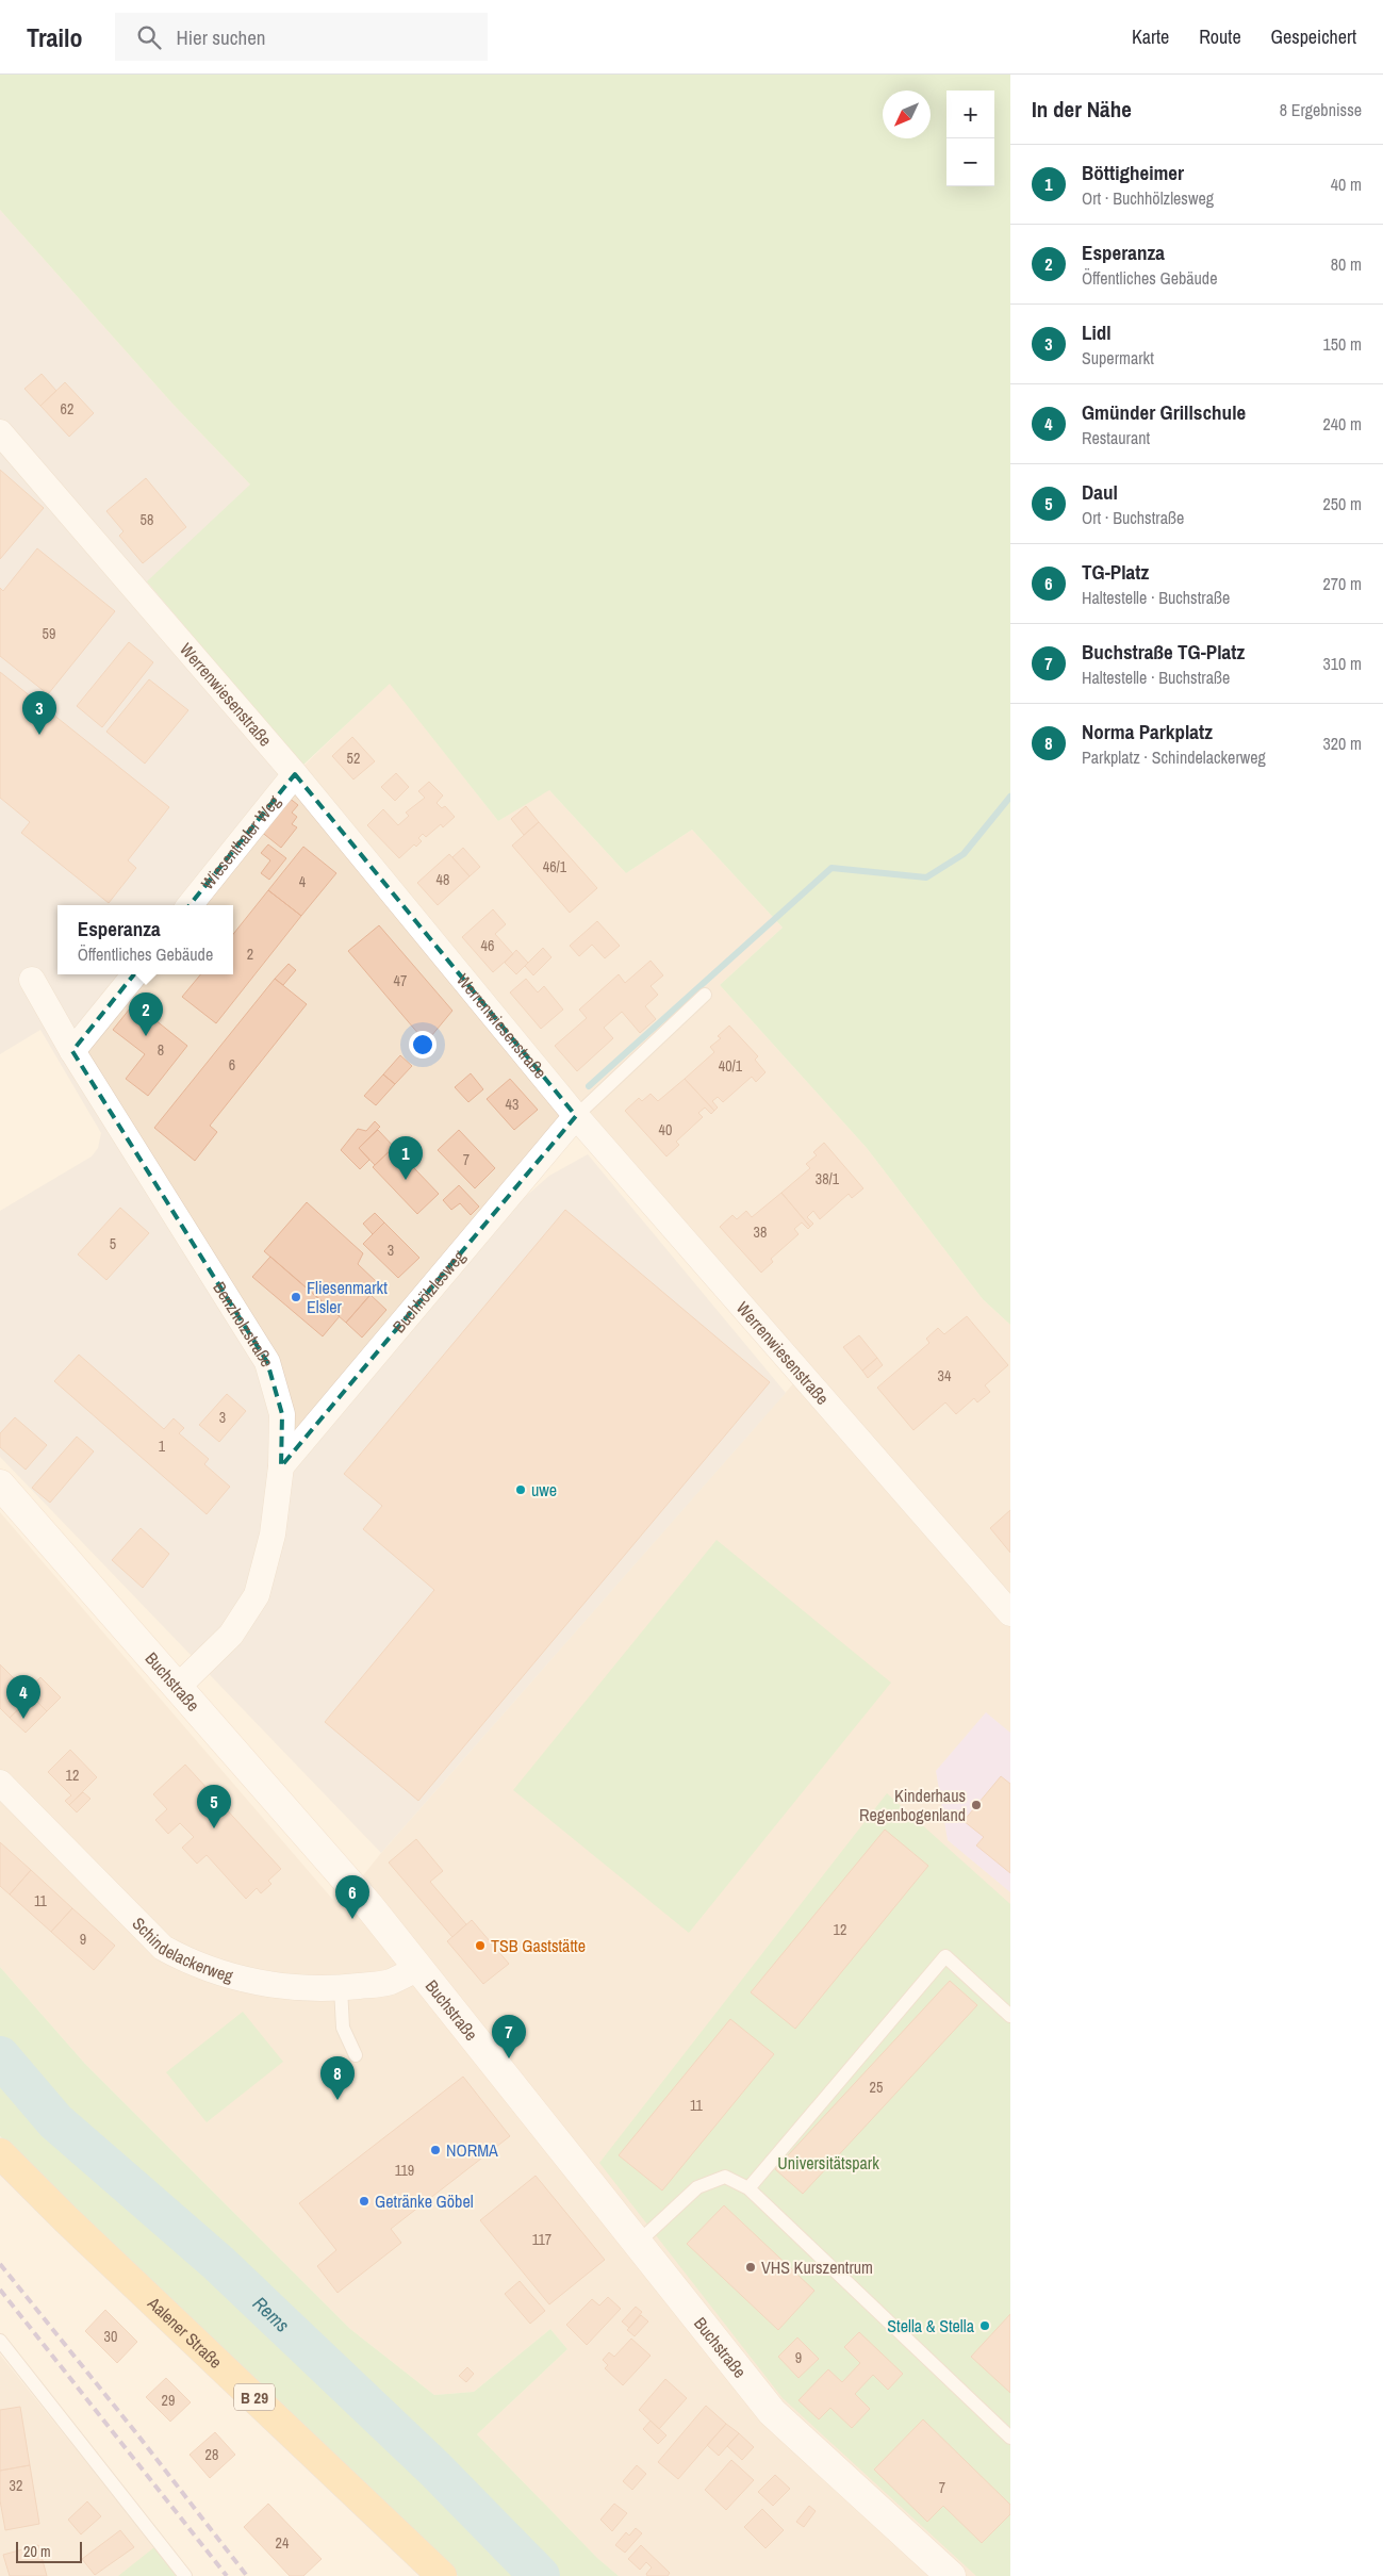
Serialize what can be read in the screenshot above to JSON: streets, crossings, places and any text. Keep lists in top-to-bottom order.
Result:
{
  "streets": {
    "main road": ["Aalener Straße", "B 29"],
    "street": [
      "Werrenwiesenstraße",
      "Wiesenthaler Weg",
      "Buchhölzlesweg",
      "Benzholzstraße",
      "Buchstraße",
      "Schindelackerweg"
    ]
  },
  "crossings": [
    ["Werrenwiesenstraße", "Wiesenthaler Weg"],
    ["Werrenwiesenstraße", "Buchhölzlesweg"],
    ["Buchhölzlesweg", "Benzholzstraße"],
    ["Benzholzstraße", "Buchstraße"],
    ["Buchstraße", "Schindelackerweg"]
  ],
  "water": ["Rems"],
  "parks": ["Universitätspark"],
  "places": [
    "Fliesenmarkt Elsler",
    "uwe",
    "Kinderhaus Regenbogenland",
    "TSB Gaststätte",
    "NORMA",
    "Getränke Göbel",
    "VHS Kurszentrum",
    "Stella & Stella"
  ],
  "house_numbers": [
    "62",
    "58",
    "59",
    "52",
    "46/1",
    "48",
    "4",
    "46",
    "2",
    "47",
    "8",
    "6",
    "40/1",
    "43",
    "40",
    "7",
    "38/1",
    "38",
    "5",
    "3",
    "34",
    "3",
    "1",
    "12",
    "11",
    "12",
    "9",
    "25",
    "11",
    "119",
    "117",
    "30",
    "9",
    "29",
    "28",
    "32",
    "7",
    "24"
  ],
  "scale_bar": "20 m",
  "north": "bottom left",
  "page": {
    "header": "Trailo",
    "search": "Hier suchen",
    "nav": ["Karte", "Route", "Gespeichert"],
    "heading": ["In der Nähe", "8 Ergebnisse"],
    "map_buttons": ["+", "−"],
    "list": [
      {
        "mark": "1",
        "name": "Böttigheimer",
        "note": "Ort · Buchhölzlesweg",
        "value": "40 m"
      },
      {
        "mark": "2",
        "name": "Esperanza",
        "note": "Öffentliches Gebäude",
        "value": "80 m"
      },
      {
        "mark": "3",
        "name": "Lidl",
        "note": "Supermarkt",
        "value": "150 m"
      },
      {
        "mark": "4",
        "name": "Gmünder Grillschule",
        "note": "Restaurant",
        "value": "240 m"
      },
      {
        "mark": "5",
        "name": "Daul",
        "note": "Ort · Buchstraße",
        "value": "250 m"
      },
      {
        "mark": "6",
        "name": "TG-Platz",
        "note": "Haltestelle · Buchstraße",
        "value": "270 m"
      },
      {
        "mark": "7",
        "name": "Buchstraße TG-Platz",
        "note": "Haltestelle · Buchstraße",
        "value": "310 m"
      },
      {
        "mark": "8",
        "name": "Norma Parkplatz",
        "note": "Parkplatz · Schindelackerweg",
        "value": "320 m"
      }
    ],
    "pins": [
      "3",
      "2",
      "1",
      "4",
      "5",
      "6",
      "7",
      "8"
    ],
    "popup": ["Esperanza", "Öffentliches Gebäude"],
    "scale": "20 m"
  }
}
